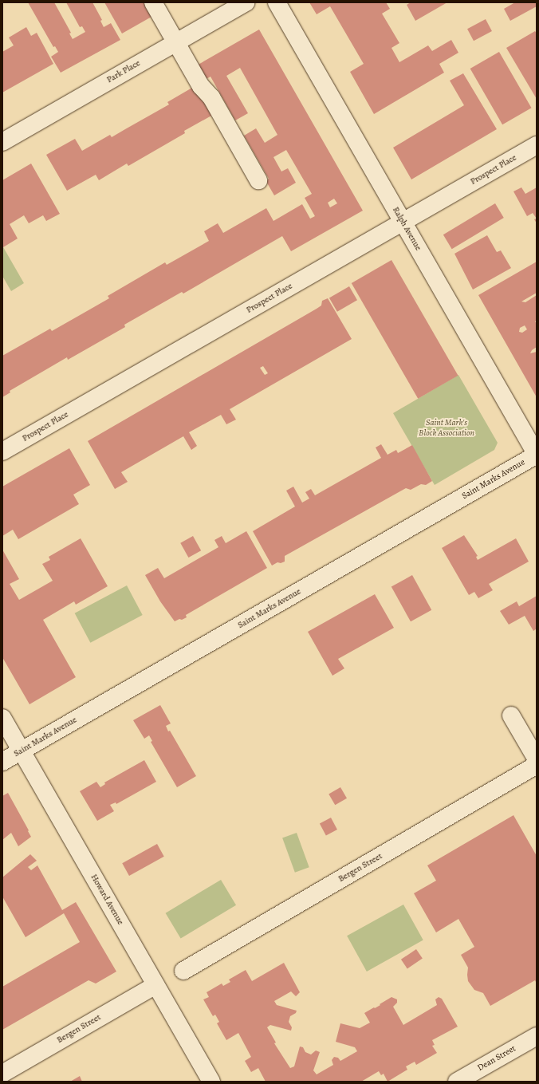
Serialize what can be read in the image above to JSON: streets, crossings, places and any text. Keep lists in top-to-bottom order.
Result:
{
  "streets": {
    "street": [
      "Park Place",
      "Prospect Place",
      "Ralph Avenue",
      "Saint Marks Avenue",
      "Bergen Street",
      "Howard Avenue",
      "Dean Street"
    ]
  },
  "crossings": [
    ["Prospect Place", "Ralph Avenue"],
    ["Ralph Avenue", "Saint Marks Avenue"],
    ["Saint Marks Avenue", "Howard Avenue"],
    ["Bergen Street", "Howard Avenue"]
  ],
  "parks": ["Saint Mark's Block Association"]
}
